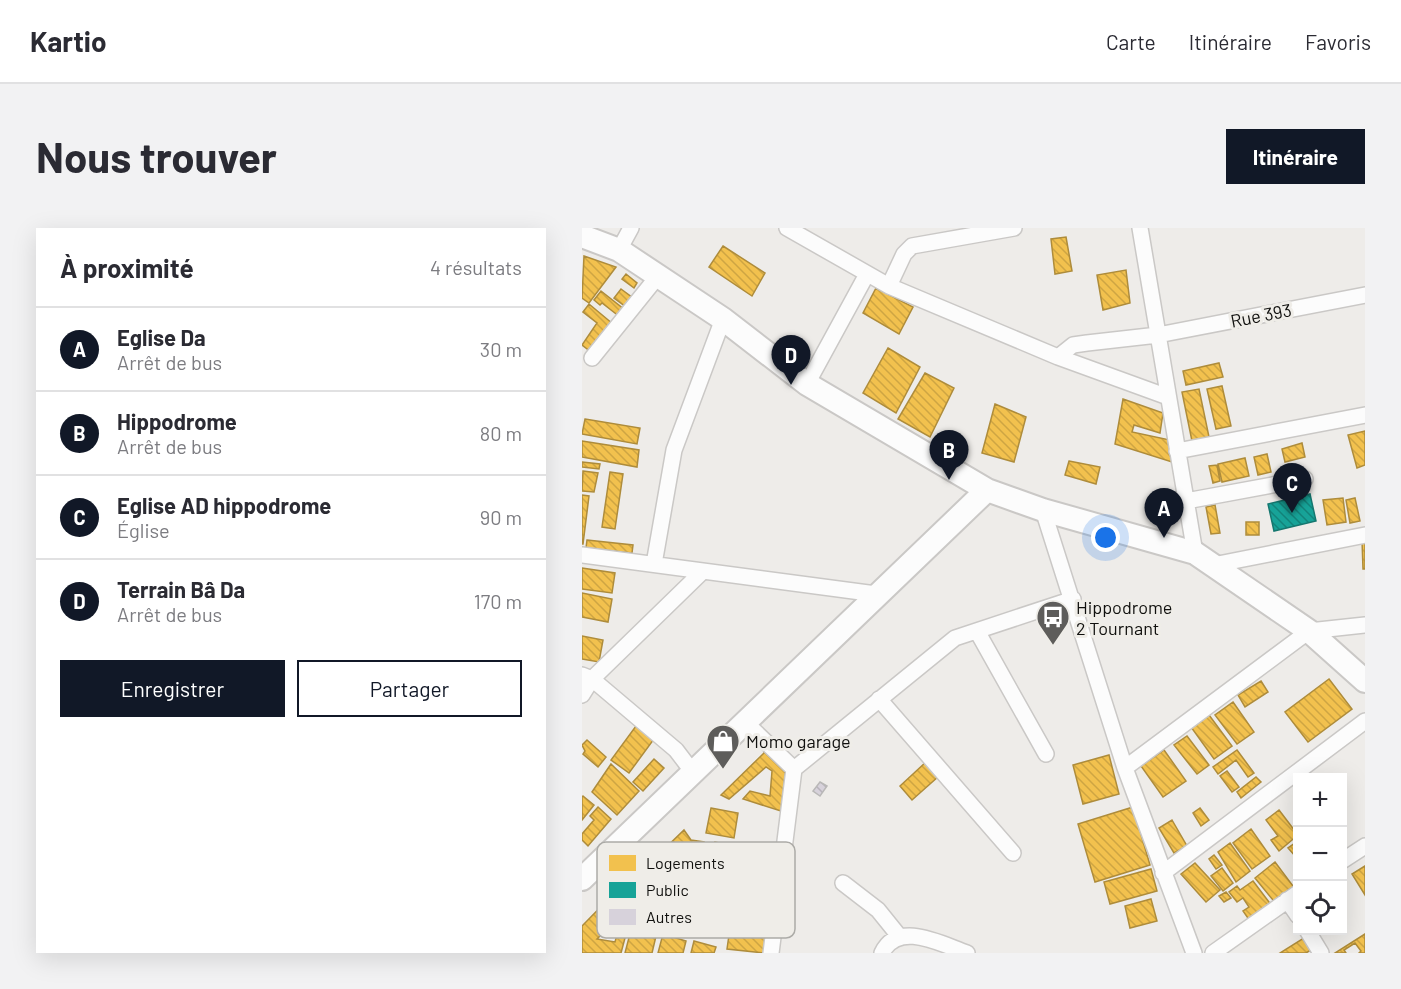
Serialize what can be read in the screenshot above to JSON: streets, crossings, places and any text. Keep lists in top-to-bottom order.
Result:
{
  "streets": {
    "street": ["Rue 393"]
  },
  "places": {
    "bus stop": ["Hippodrome 2 Tournant"],
    "shop": ["Momo garage"]
  },
  "legend": ["Logements", "Public", "Autres"],
  "page": {
    "header": "Kartio",
    "nav": ["Carte", "Itinéraire", "Favoris"],
    "buttons": [
      "Itinéraire",
      ["Enregistrer", "Partager"]
    ],
    "title": "Nous trouver",
    "heading": ["À proximité", "4 résultats"],
    "list": [
      {
        "mark": "A",
        "name": "Eglise Da",
        "note": "Arrêt de bus",
        "value": "30 m"
      },
      {
        "mark": "B",
        "name": "Hippodrome",
        "note": "Arrêt de bus",
        "value": "80 m"
      },
      {
        "mark": "C",
        "name": "Eglise AD hippodrome",
        "note": "Église",
        "value": "90 m"
      },
      {
        "mark": "D",
        "name": "Terrain Bâ Da",
        "note": "Arrêt de bus",
        "value": "170 m"
      }
    ],
    "pins": [
      "D",
      "B",
      "C",
      "A"
    ],
    "map_buttons": ["+", "−"]
  }
}
